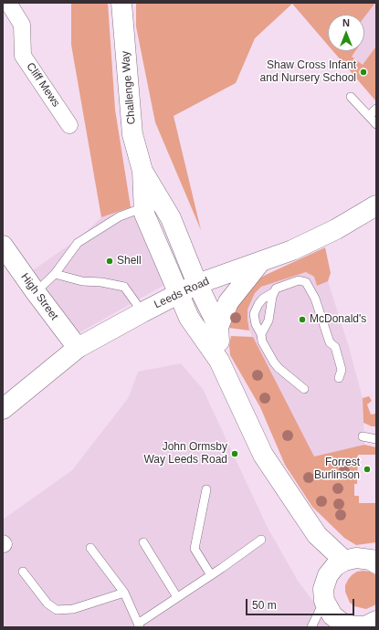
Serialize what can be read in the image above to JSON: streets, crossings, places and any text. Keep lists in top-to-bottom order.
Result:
{
  "streets": {
    "main road": ["Challenge Way", "Leeds Road", "High Street"],
    "street": ["Cliff Mews"]
  },
  "crossings": [
    ["Challenge Way", "Leeds Road"],
    ["Leeds Road", "High Street"]
  ],
  "places": [
    "Shaw Cross Infant and Nursery School",
    "Shell",
    "McDonald's",
    "John Ormsby Way Leeds Road",
    "Forrest Burlinson"
  ],
  "scale_bar": "50 m",
  "north": "top"
}
